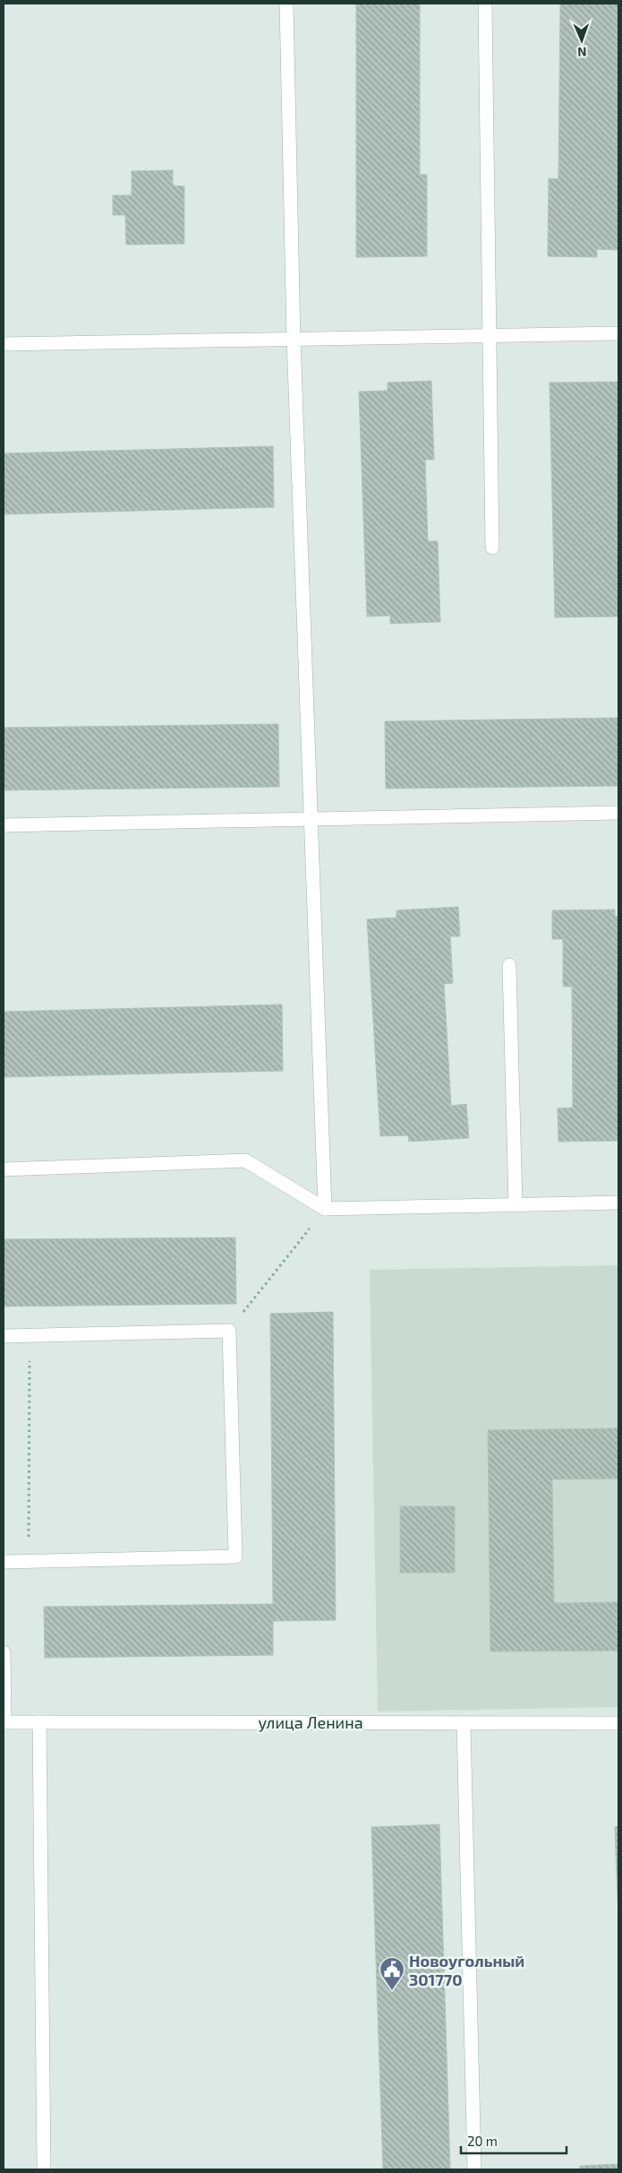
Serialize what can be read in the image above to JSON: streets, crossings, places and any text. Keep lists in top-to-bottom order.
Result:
{
  "streets": {
    "street": ["улица Ленина"]
  },
  "places": {
    "public building": ["Новоугольный 301770"]
  },
  "scale_bar": "20 m",
  "north": "bottom"
}
